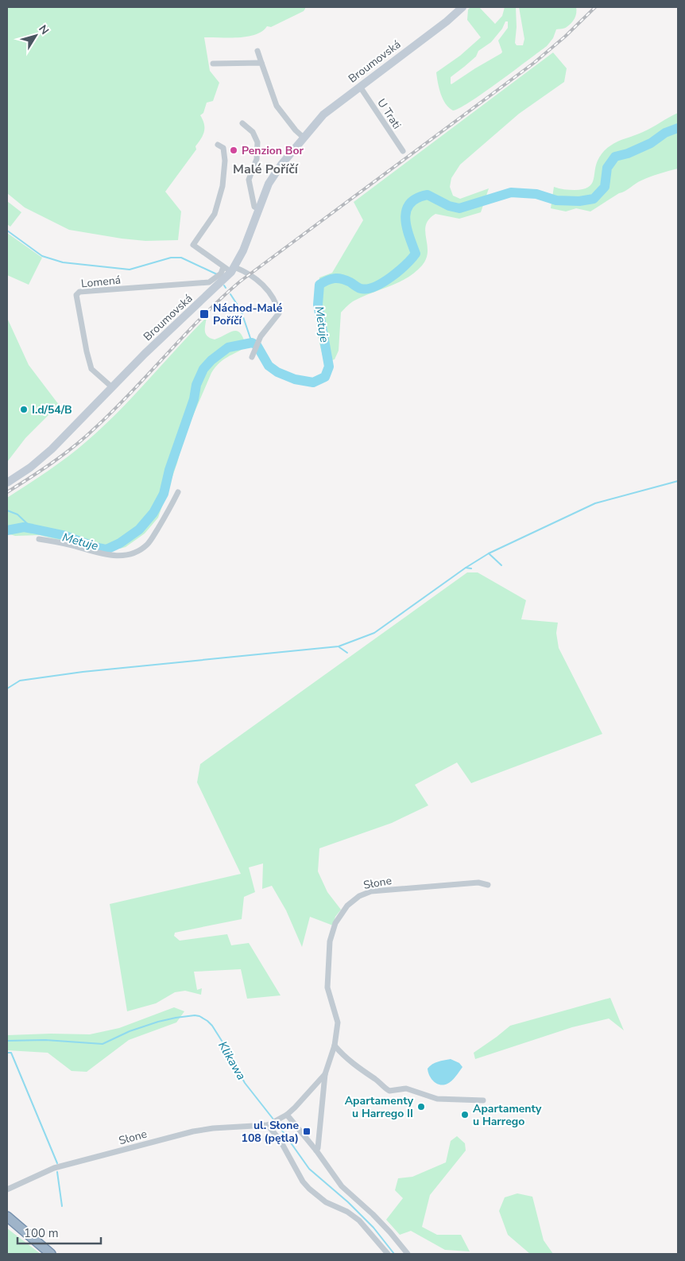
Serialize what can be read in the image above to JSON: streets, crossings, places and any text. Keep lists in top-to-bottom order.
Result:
{
  "streets": {
    "main road": ["Broumovská"],
    "street": ["U Trati", "Lomená", "Słone"]
  },
  "crossings": [
    ["Broumovská", "U Trati"],
    ["Broumovská", "Lomená"]
  ],
  "districts": ["Malé Poříčí"],
  "water": ["Metuje", "Klikawa"],
  "places": {
    "other": [
      "Penzion Bor",
      "I.d/54/B",
      "Apartamenty u Harrego II",
      "Apartamenty u Harrego"
    ],
    "transit": ["Náchod-Malé Poříčí", "ul. Słone 108 (pętla)"]
  },
  "scale_bar": "100 m",
  "north": "top right"
}
